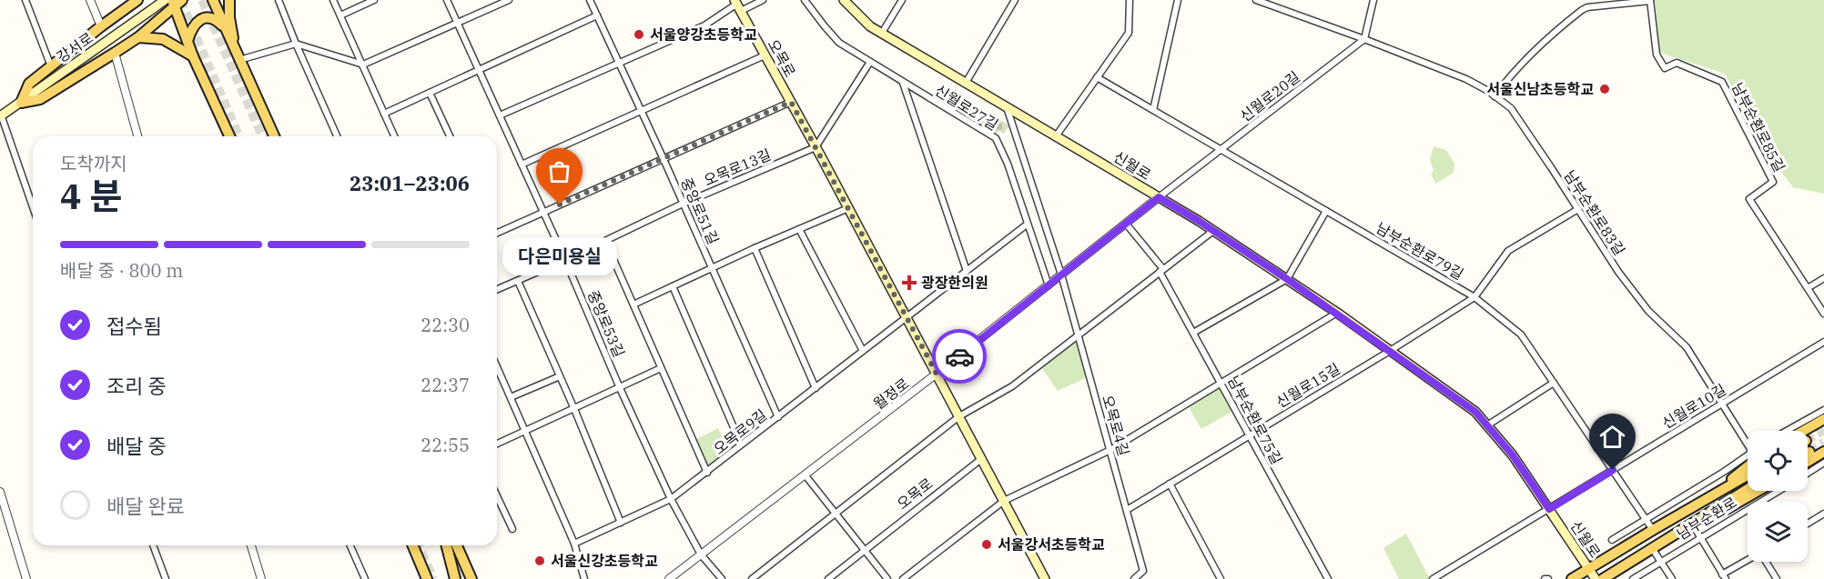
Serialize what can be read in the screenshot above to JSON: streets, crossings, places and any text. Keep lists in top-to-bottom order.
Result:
{
  "streets": {
    "main road": [
      "강서로",
      "오목로",
      "신월로",
      "남부순환로"
    ],
    "street": [
      "신월로20길",
      "신월로27길",
      "남부순환로85길",
      "오목로13길",
      "중앙로51길",
      "남부순환로83길",
      "남부순환로79길",
      "중앙로53길",
      "신월로15길",
      "월정로",
      "신월로10길",
      "남부순환로75길",
      "오목로4길",
      "오목로9길"
    ]
  },
  "crossings": [
    ["오목로", "오목로13길"],
    ["오목로", "월정로"],
    ["오목로", "오목로9길"],
    ["신월로20길", "신월로"],
    ["신월로20길", "남부순환로83길"],
    ["신월로20길", "남부순환로79길"],
    ["신월로20길", "월정로"],
    ["신월로27길", "월정로"],
    ["신월로27길", "오목로9길"],
    ["신월로", "신월로15길"],
    ["신월로", "월정로"],
    ["신월로", "신월로10길"],
    ["신월로", "남부순환로"],
    ["오목로13길", "중앙로51길"],
    ["오목로13길", "중앙로53길"],
    ["중앙로51길", "오목로9길"],
    ["남부순환로83길", "신월로10길"],
    ["남부순환로79길", "신월로15길"],
    ["남부순환로79길", "신월로10길"],
    ["남부순환로79길", "남부순환로"],
    ["중앙로53길", "월정로"],
    ["중앙로53길", "오목로9길"],
    ["신월로15길", "남부순환로75길"],
    ["신월로15길", "오목로4길"],
    ["월정로", "오목로4길"]
  ],
  "places": {
    "other": [
      "서울양강초등학교",
      "서울신남초등학교",
      "다은미용실",
      "서울강서초등학교",
      "서울신강초등학교"
    ],
    "health": ["광장한의원"]
  },
  "page": {
    "heading": ["4 분", "도착까지", "23:01–23:06"],
    "bar": "배달 중 · 800 m",
    "bubble": "다은미용실",
    "list": [
      ["접수됨", "22:30"],
      ["조리 중", "22:37"],
      ["배달 중", "22:55"],
      "배달 완료"
    ]
  }
}
